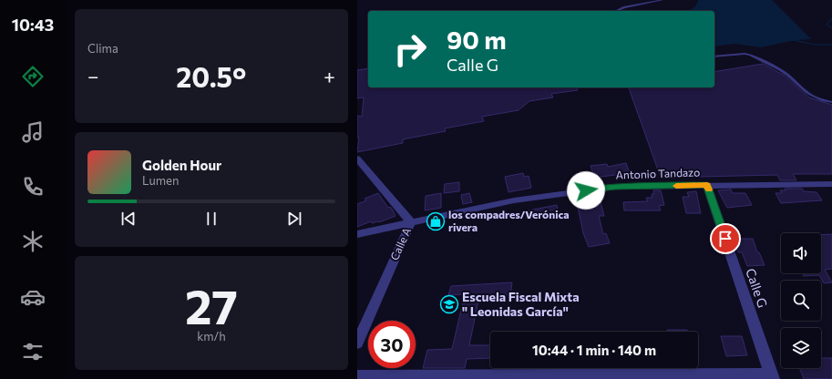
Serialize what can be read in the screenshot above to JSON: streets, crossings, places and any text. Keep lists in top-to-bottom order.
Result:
{
  "streets": {
    "street": ["Antonio Tandazo", "Calle A", "Calle G"]
  },
  "crossings": [
    ["Antonio Tandazo", "Calle A"],
    ["Antonio Tandazo", "Calle G"]
  ],
  "places": {
    "shop": ["los compadres/Verónica rivera"],
    "school or university": ["Escuela Fiscal Mixta \" Leonidas García\""]
  },
  "page": {
    "tabs": "10:43",
    "tile": [
      "Clima",
      ["27", "km/h"]
    ],
    "turn": ["90 m", "Calle G"],
    "heat": ["−", "20.5°", "+"],
    "song": ["Golden Hour", "Lumen"],
    "limit": "30",
    "trip": "10:44 · 1 min · 140 m"
  }
}
